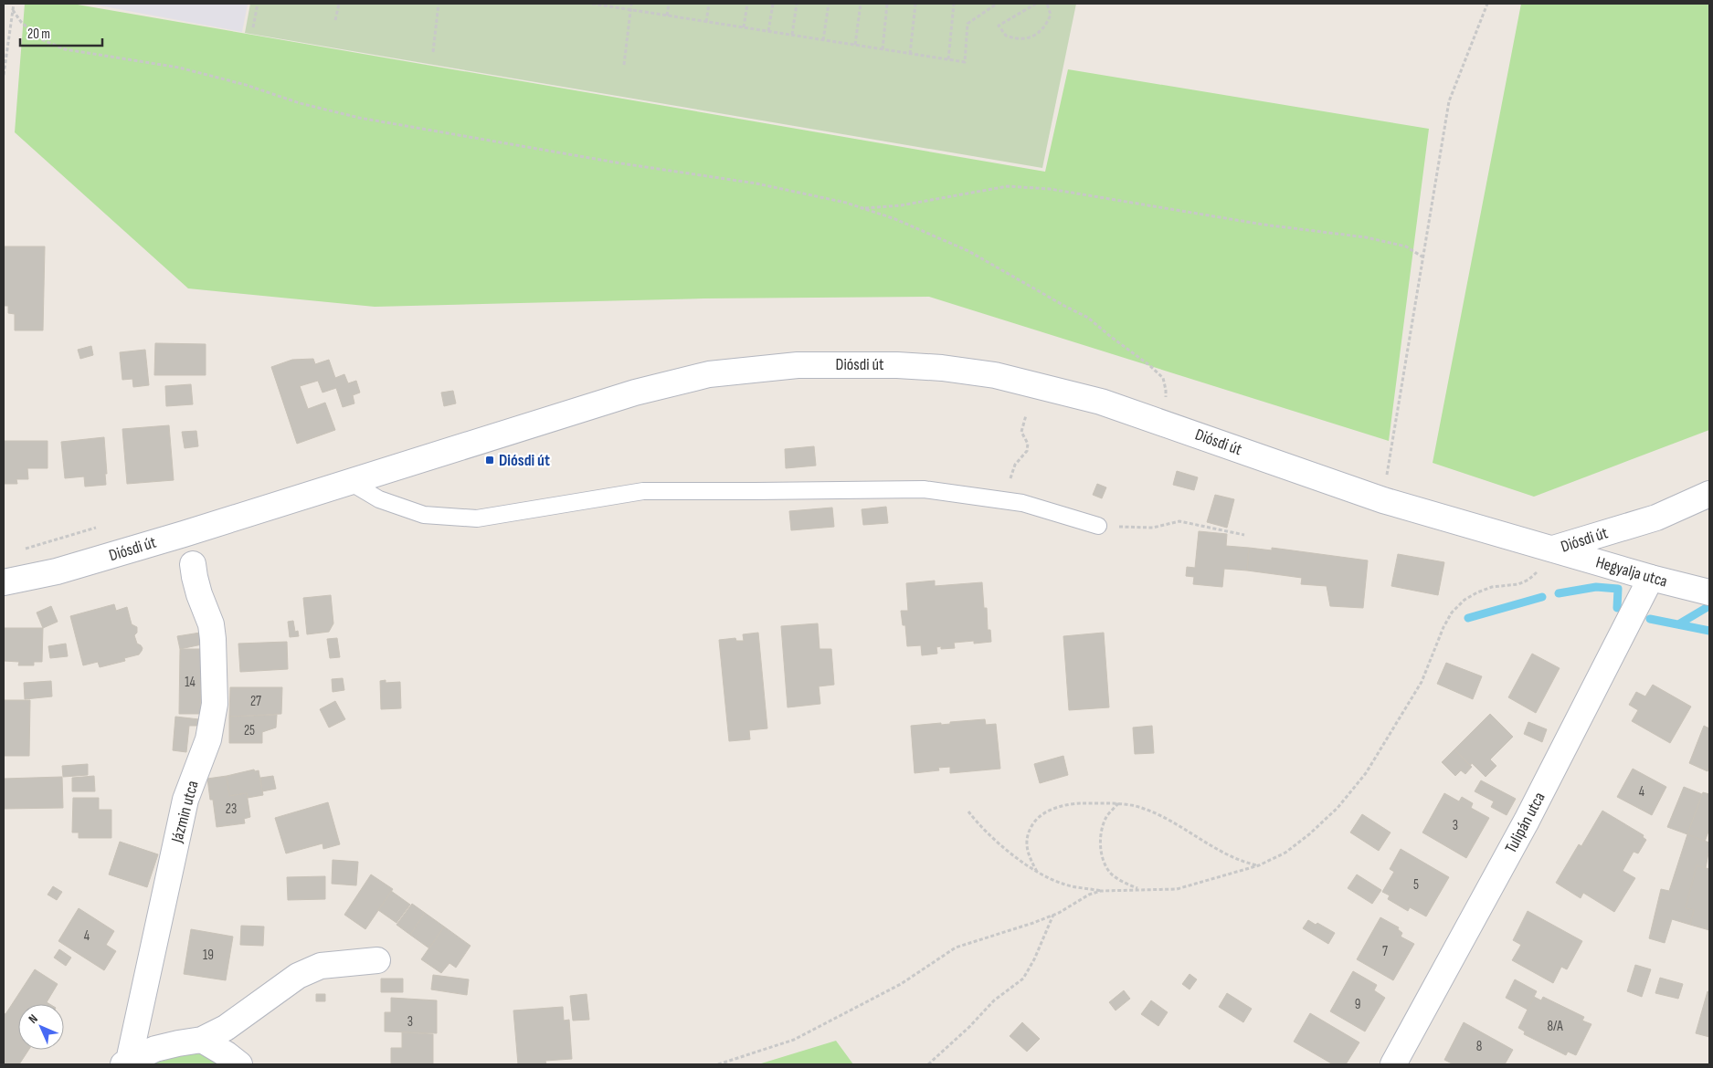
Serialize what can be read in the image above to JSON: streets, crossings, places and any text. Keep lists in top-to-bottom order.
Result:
{
  "streets": {
    "street": [
      "Diósdi út",
      "Hegyalja utca",
      "Jázmin utca",
      "Tulipán utca"
    ]
  },
  "crossings": [
    ["Diósdi út", "Hegyalja utca"],
    ["Hegyalja utca", "Tulipán utca"]
  ],
  "places": {
    "transit": ["Diósdi út"]
  },
  "house_numbers": [
    "14",
    "27",
    "25",
    "4",
    "23",
    "3",
    "5",
    "4",
    "7",
    "19",
    "9",
    "3",
    "8/A",
    "8"
  ],
  "scale_bar": "20 m",
  "north": "top left"
}
